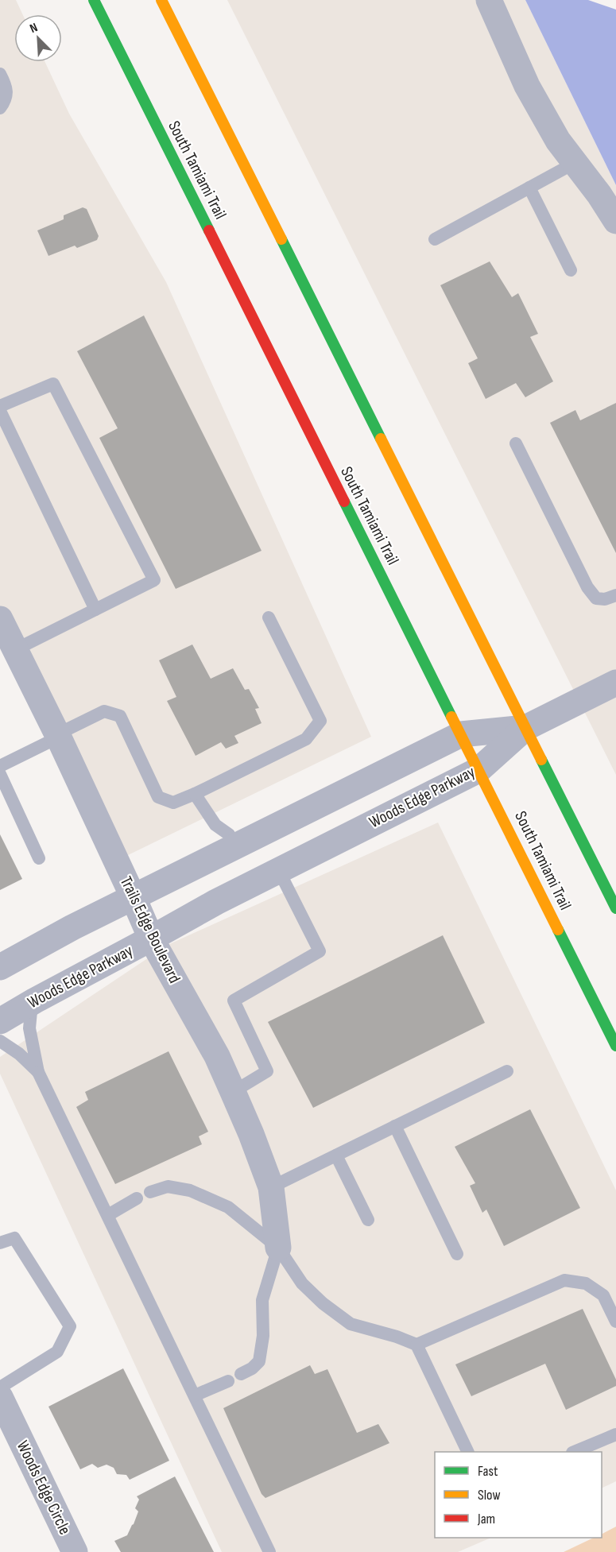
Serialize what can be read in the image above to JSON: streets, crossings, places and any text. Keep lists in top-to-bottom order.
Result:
{
  "streets": {
    "main road": ["South Tamiami Trail"],
    "street": ["Woods Edge Parkway", "Trails Edge Boulevard", "Woods Edge Circle"]
  },
  "crossings": [
    ["South Tamiami Trail", "Woods Edge Parkway"],
    ["Woods Edge Parkway", "Trails Edge Boulevard"]
  ],
  "legend": ["Fast", "Slow", "Jam"],
  "north": "top left"
}
